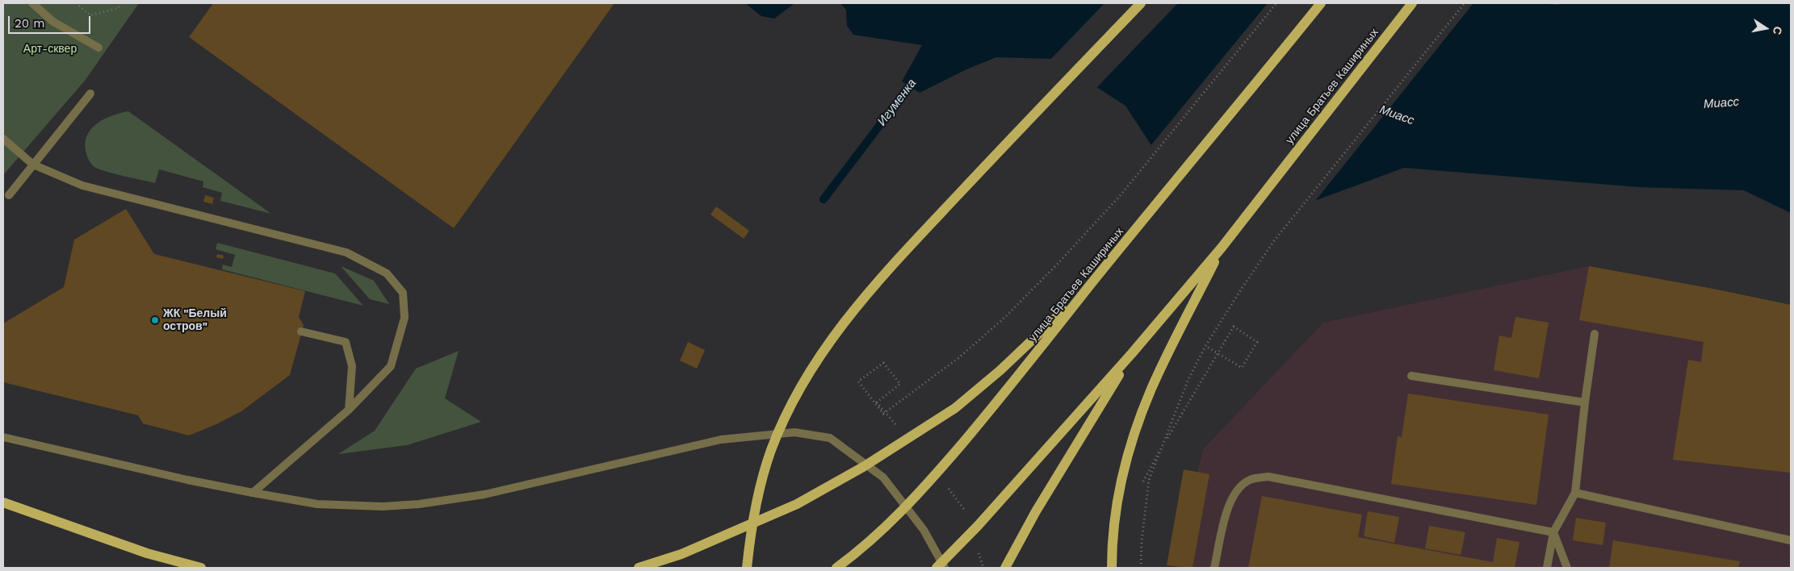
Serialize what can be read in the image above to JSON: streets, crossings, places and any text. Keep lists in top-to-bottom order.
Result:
{
  "streets": {
    "main road": ["улица Братьев Кашириных"]
  },
  "water": ["Игуменка", "Миасс"],
  "parks": ["Арт-сквер"],
  "places": ["ЖК \"Белый остров\""],
  "scale_bar": "20 m",
  "north": "right"
}
